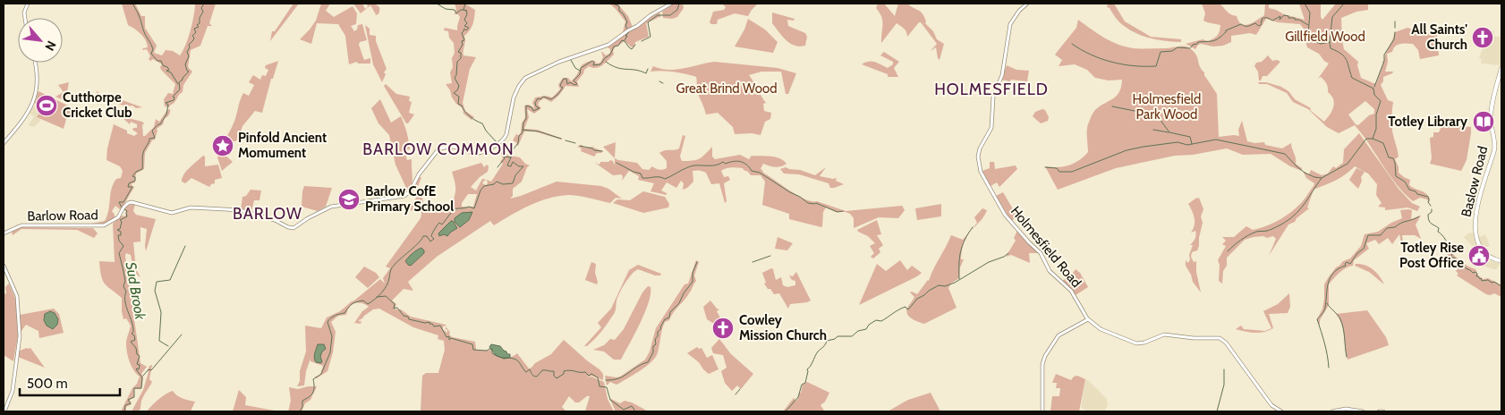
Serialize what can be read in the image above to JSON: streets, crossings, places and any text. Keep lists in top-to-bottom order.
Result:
{
  "streets": {
    "main road": ["Baslow Road", "Barlow Road", "Holmesfield Road"]
  },
  "districts": ["HOLMESFIELD", "BARLOW COMMON", "BARLOW"],
  "water": ["Sud Brook"],
  "parks": ["Gillfield Wood", "Great Brind Wood", "Holmesfield Park Wood"],
  "places": {
    "church": ["All Saints' Church", "Cowley Mission Church"],
    "sports": ["Cutthorpe Cricket Club"],
    "library": ["Totley Library"],
    "place": ["Pinfold Ancient Momument"],
    "school or university": ["Barlow CofE Primary School"],
    "public building": ["Totley Rise Post Office"]
  },
  "scale_bar": "500 m",
  "north": "bottom right"
}
